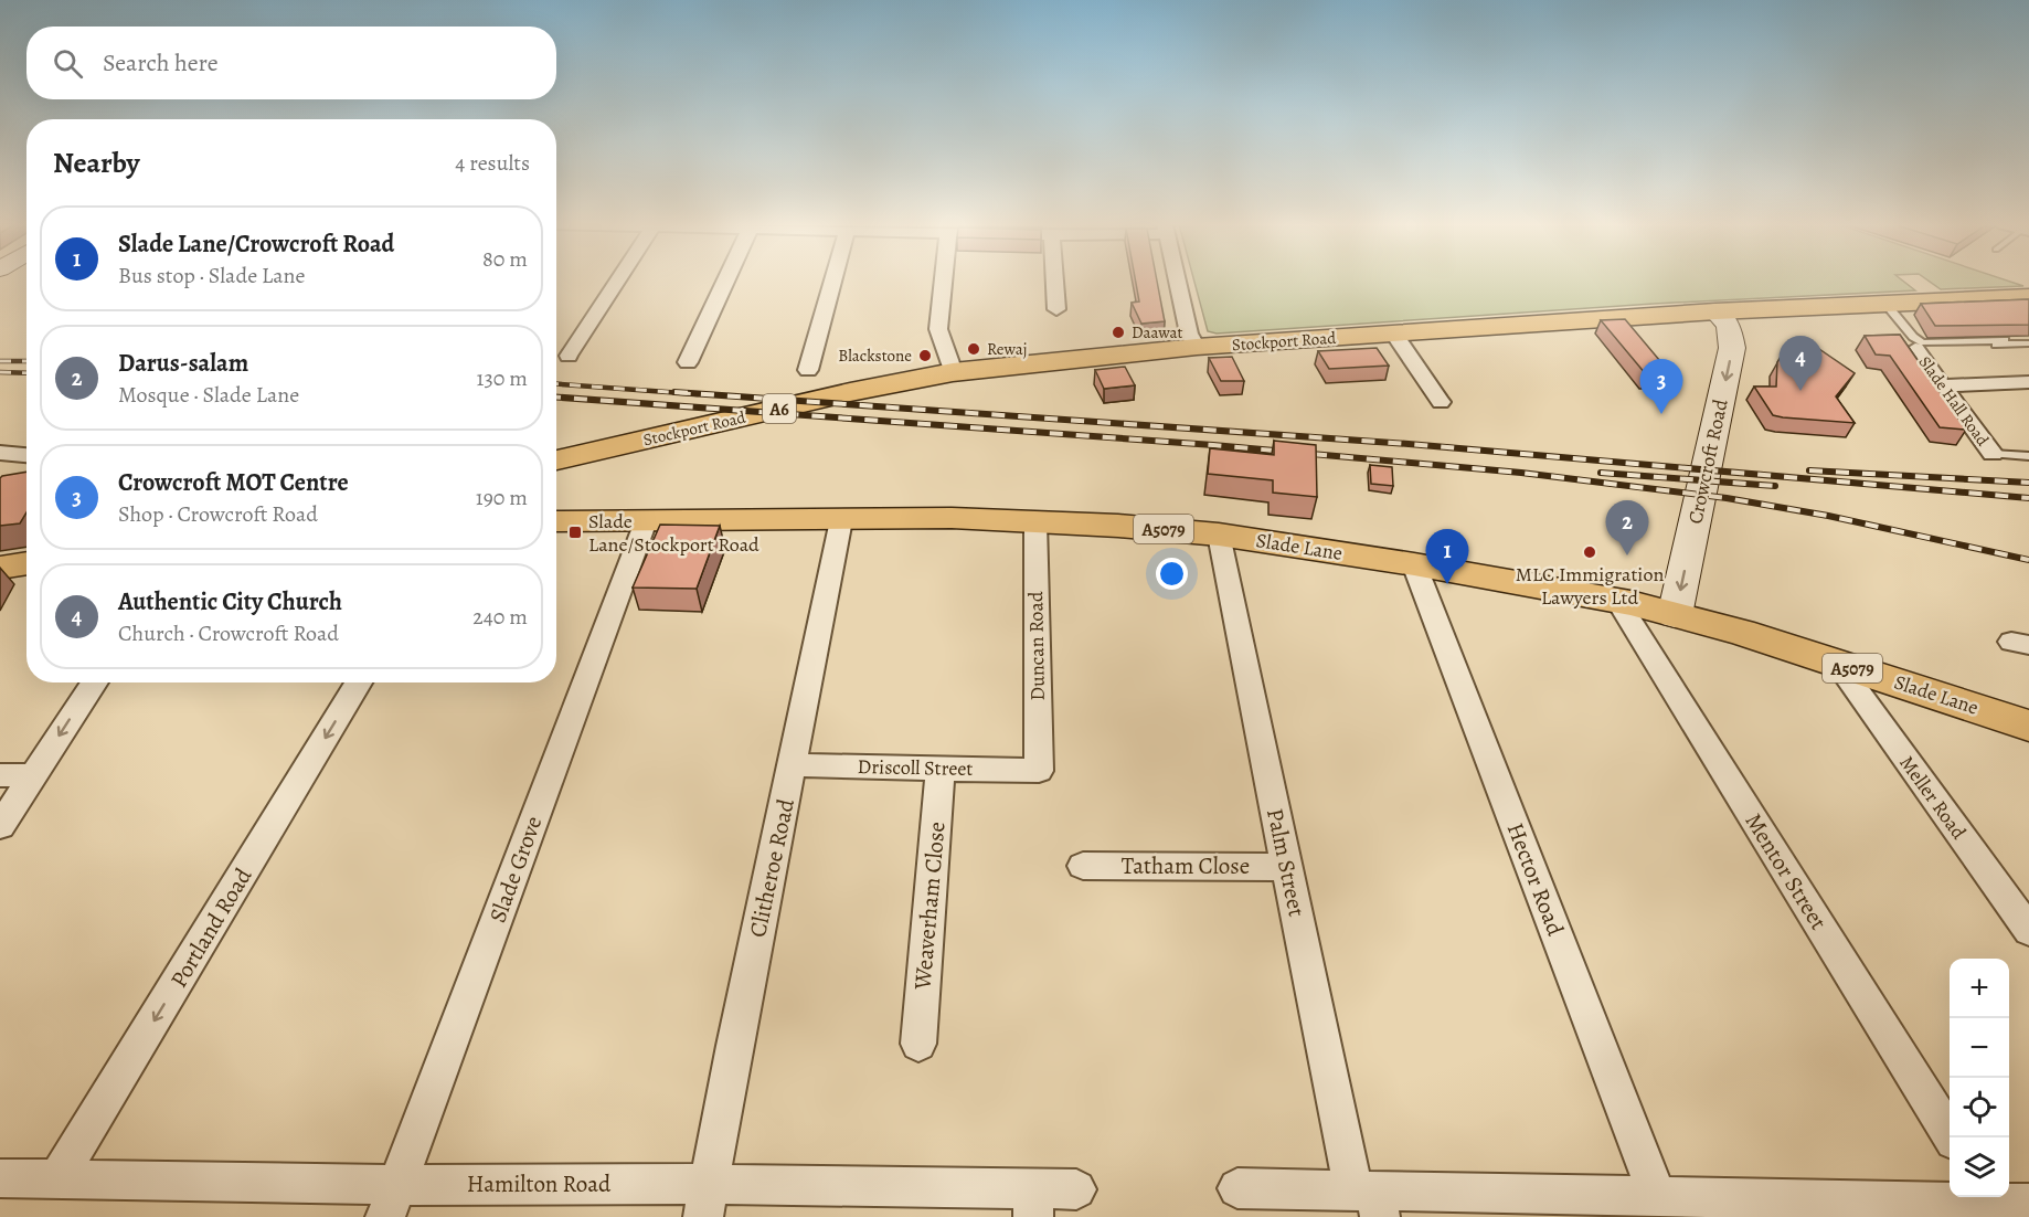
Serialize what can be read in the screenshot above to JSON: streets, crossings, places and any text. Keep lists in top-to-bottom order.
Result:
{
  "streets": {
    "main road": [
      "Stockport Road",
      "A6",
      "A5079",
      "Slade Lane"
    ],
    "street": [
      "Slade Hall Road",
      "Crowcroft Road",
      "Duncan Road",
      "Driscoll Street",
      "Meller Road",
      "Palm Street",
      "Tatham Close",
      "Clitheroe Road",
      "Slade Grove",
      "Mentor Street",
      "Hector Road",
      "Weaverham Close",
      "Portland Road",
      "Hamilton Road"
    ]
  },
  "crossings": [
    ["Stockport Road", "Crowcroft Road"],
    ["Crowcroft Road", "Slade Lane"],
    ["Slade Lane", "Duncan Road"],
    ["Slade Lane", "Meller Road"],
    ["Slade Lane", "Palm Street"],
    ["Slade Lane", "Clitheroe Road"],
    ["Slade Lane", "Slade Grove"],
    ["Slade Lane", "Mentor Street"],
    ["Slade Lane", "Hector Road"],
    ["Duncan Road", "Driscoll Street"],
    ["Driscoll Street", "Clitheroe Road"],
    ["Driscoll Street", "Weaverham Close"],
    ["Palm Street", "Tatham Close"],
    ["Clitheroe Road", "Hamilton Road"],
    ["Slade Grove", "Hamilton Road"],
    ["Portland Road", "Hamilton Road"]
  ],
  "one_way": ["Crowcroft Road", "Portland Road"],
  "places": {
    "other": [
      "Daawat",
      "Rewaj",
      "Blackstone",
      "MLC Immigration Lawyers Ltd"
    ],
    "transit": ["Slade Lane/Stockport Road"]
  },
  "page": {
    "search": "Search here",
    "heading": ["Nearby", "4 results"],
    "list": [
      {
        "mark": "1",
        "name": "Slade Lane/Crowcroft Road",
        "note": "Bus stop · Slade Lane",
        "value": "80 m"
      },
      {
        "mark": "2",
        "name": "Darus-salam",
        "note": "Mosque · Slade Lane",
        "value": "130 m"
      },
      {
        "mark": "3",
        "name": "Crowcroft MOT Centre",
        "note": "Shop · Crowcroft Road",
        "value": "190 m"
      },
      {
        "mark": "4",
        "name": "Authentic City Church",
        "note": "Church · Crowcroft Road",
        "value": "240 m"
      }
    ],
    "pins": [
      "4",
      "3",
      "2",
      "1"
    ],
    "map_buttons": ["+", "−"]
  }
}
